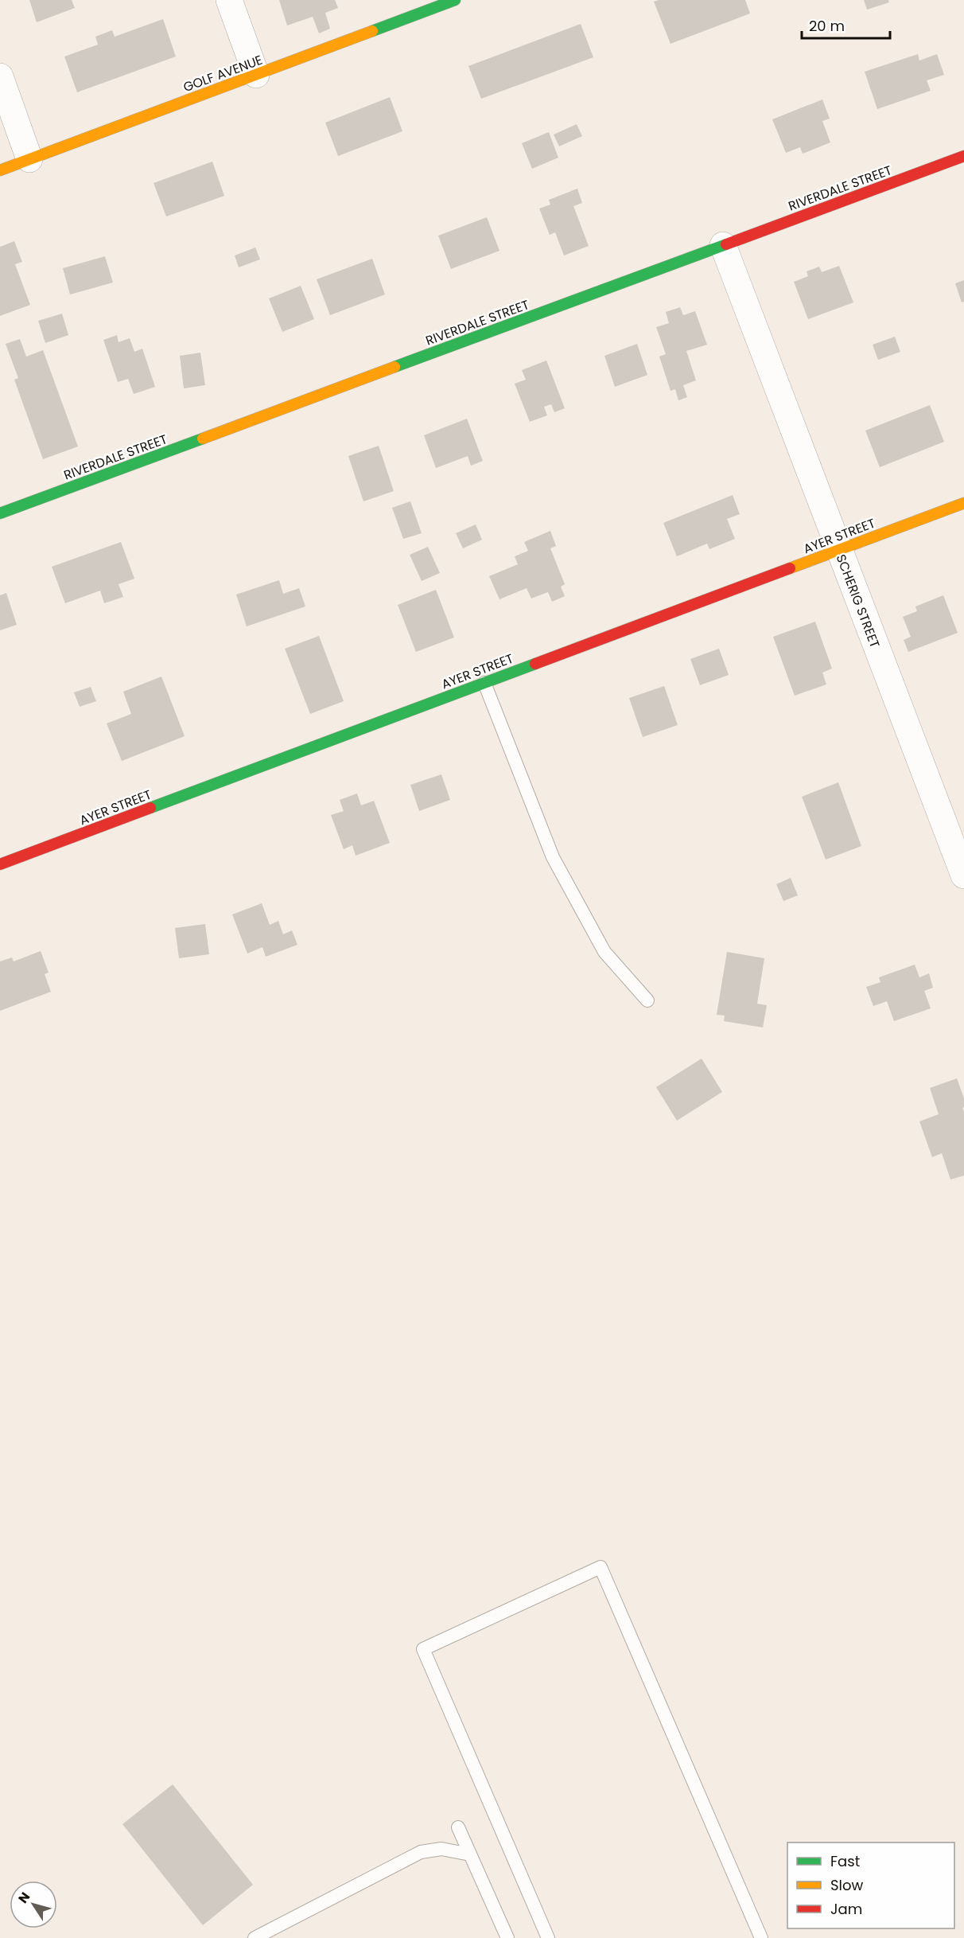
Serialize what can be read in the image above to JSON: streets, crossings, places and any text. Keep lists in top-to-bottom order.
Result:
{
  "streets": {
    "street": [
      "GOLF AVENUE",
      "RIVERDALE STREET",
      "AYER STREET",
      "SCHERIG STREET"
    ]
  },
  "crossings": [
    ["RIVERDALE STREET", "SCHERIG STREET"],
    ["AYER STREET", "SCHERIG STREET"]
  ],
  "legend": ["Fast", "Slow", "Jam"],
  "scale_bar": "20 m",
  "north": "top left"
}
